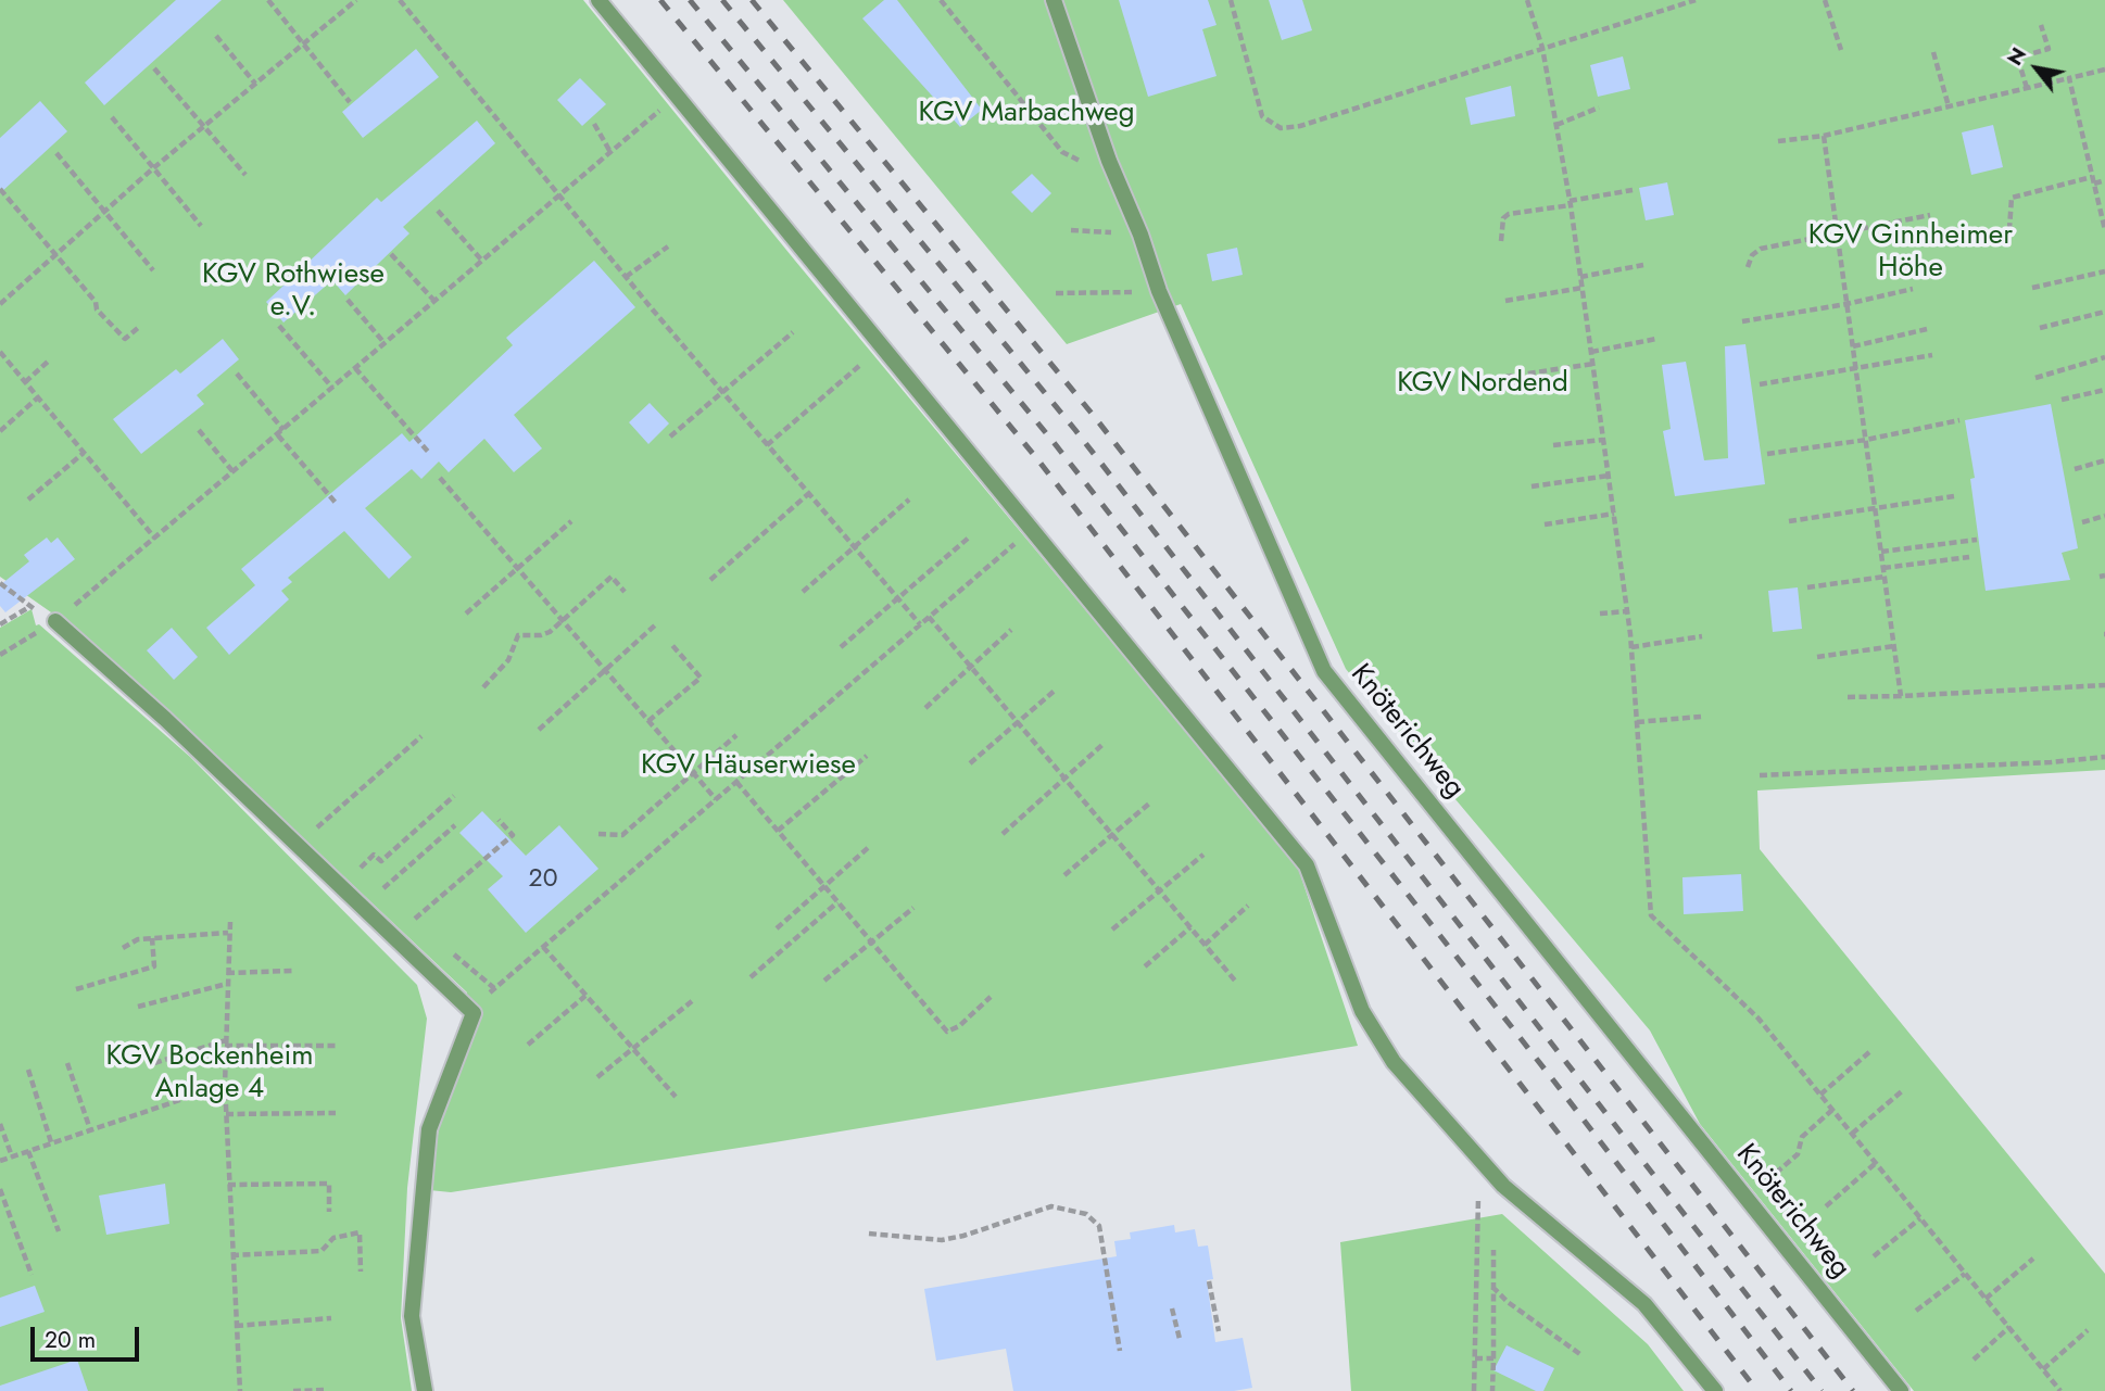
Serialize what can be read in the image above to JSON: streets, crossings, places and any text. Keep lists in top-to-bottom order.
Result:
{
  "streets": {
    "lane": ["Knöterichweg"]
  },
  "parks": [
    "KGV Marbachweg",
    "KGV Ginnheimer Höhe",
    "KGV Rothwiese e.V.",
    "KGV Nordend",
    "KGV Häuserwiese",
    "KGV Bockenheim Anlage 4"
  ],
  "house_numbers": ["20"],
  "scale_bar": "20 m",
  "north": "top left"
}
